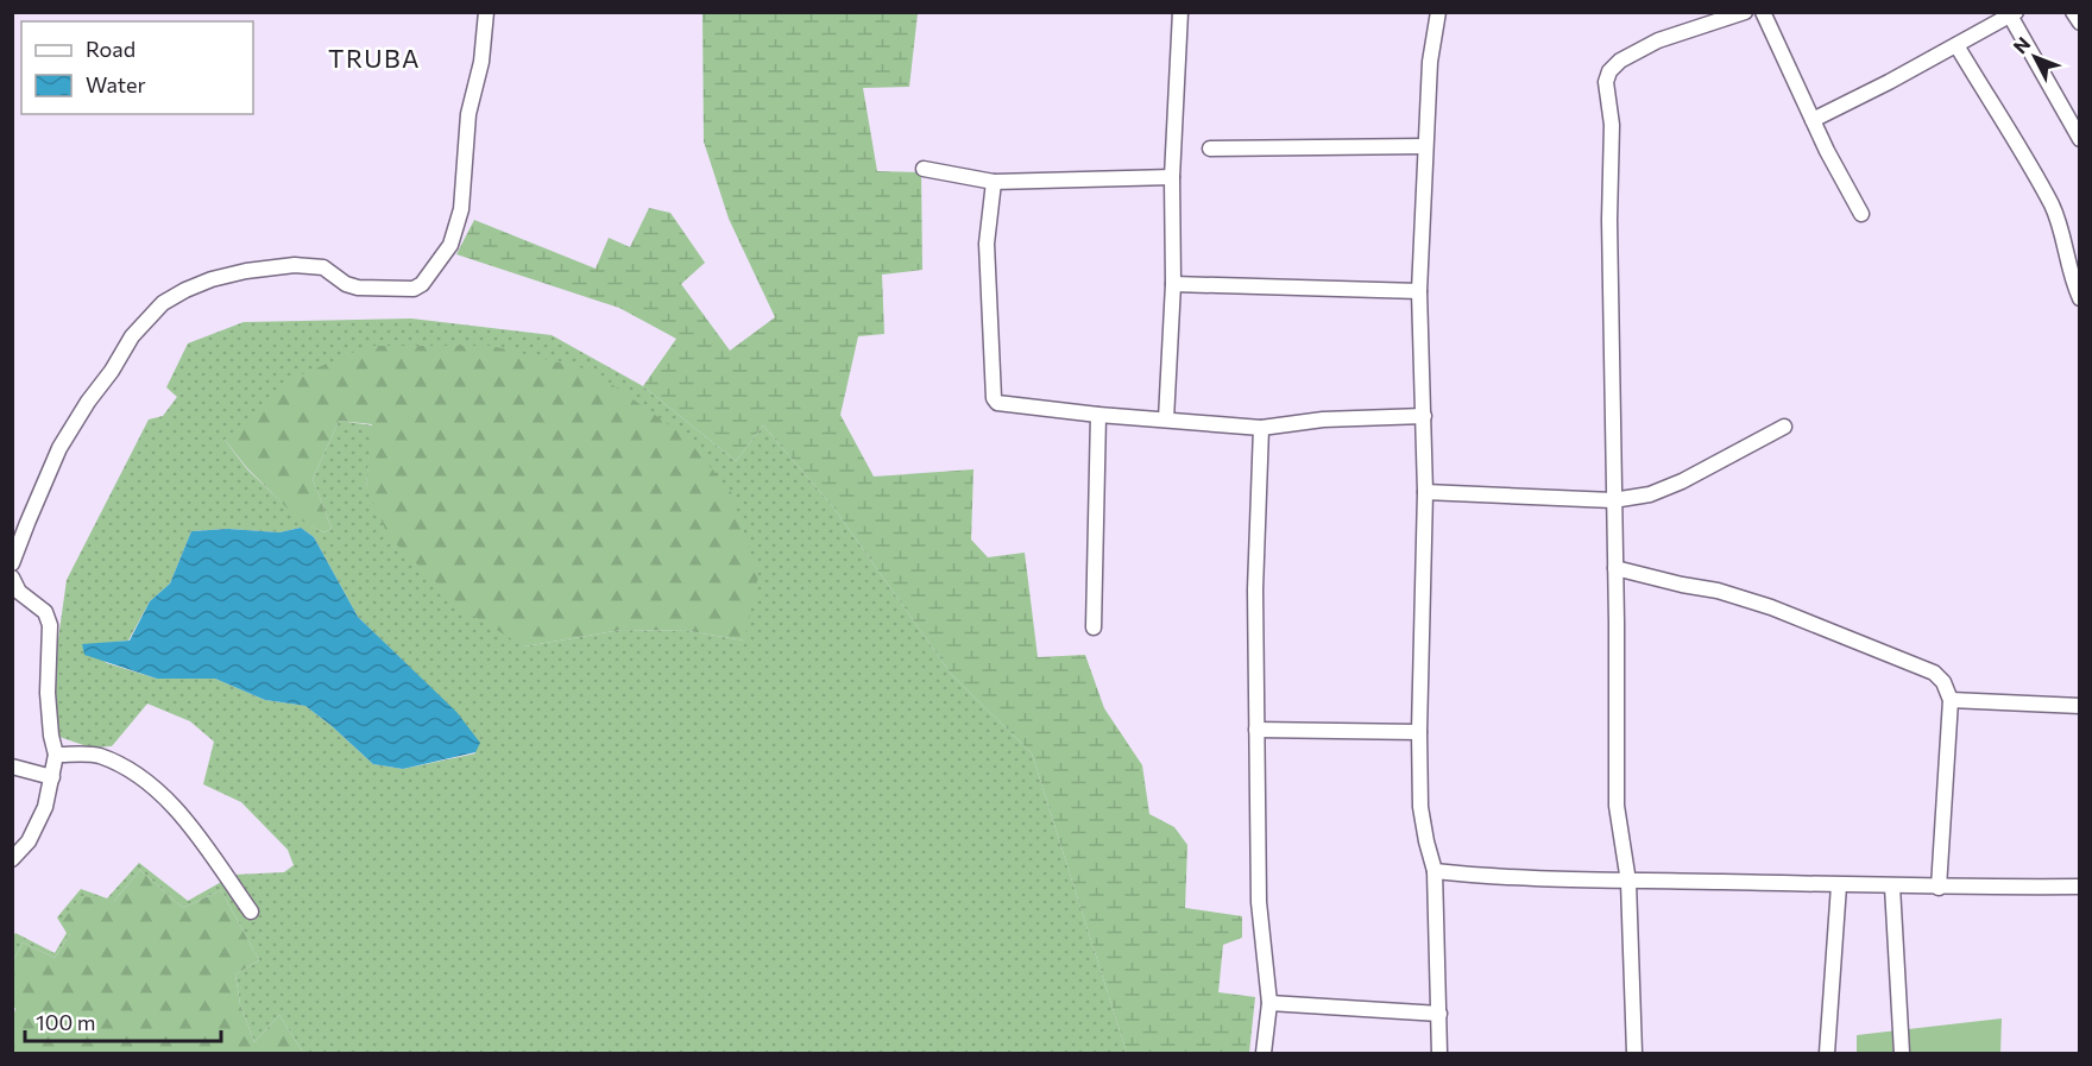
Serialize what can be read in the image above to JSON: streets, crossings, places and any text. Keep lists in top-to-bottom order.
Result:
{
  "districts": ["TRUBA"],
  "legend": ["Road", "Water"],
  "scale_bar": "100 m",
  "north": "top left"
}
